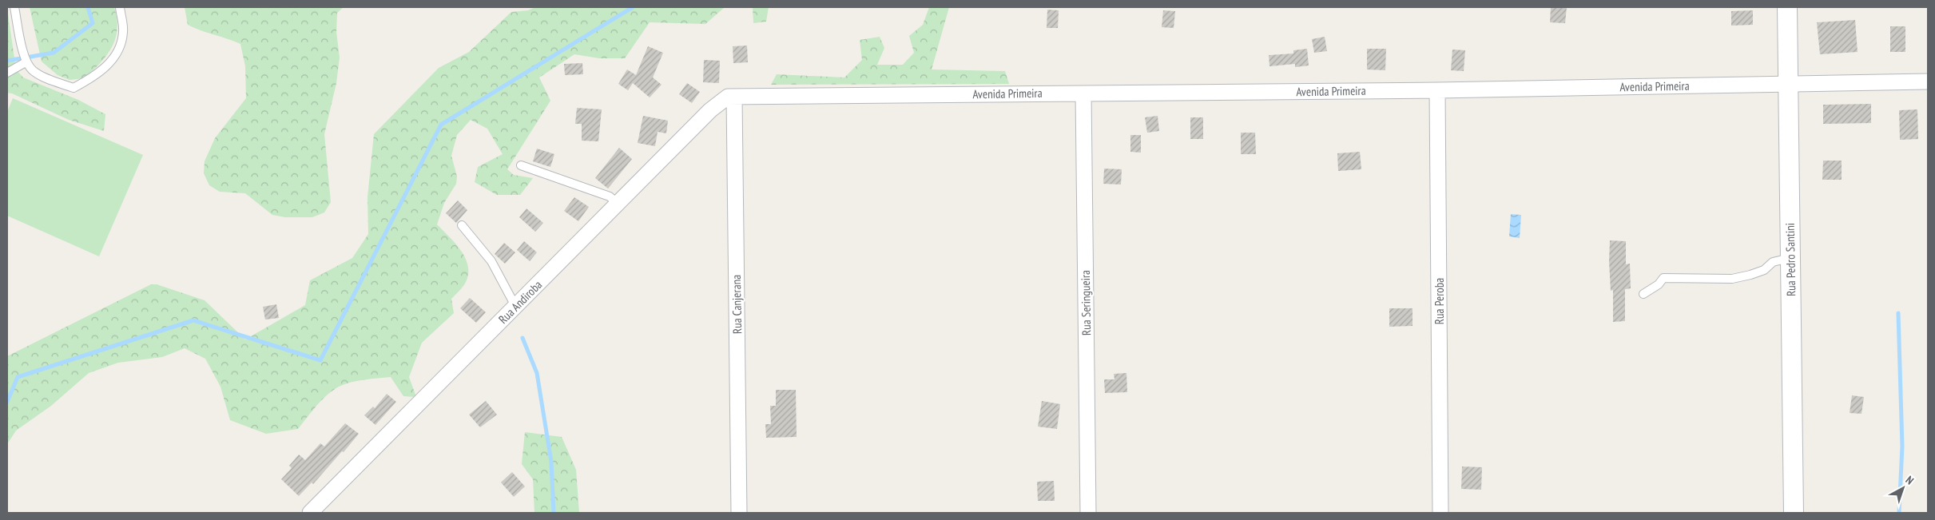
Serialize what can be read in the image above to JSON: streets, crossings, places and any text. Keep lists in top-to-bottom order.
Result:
{
  "streets": {
    "street": [
      "Avenida Primeira",
      "Rua Pedro Santini",
      "Rua Peroba",
      "Rua Andiroba",
      "Rua Seringueira",
      "Rua Canjerana"
    ]
  },
  "crossings": [
    ["Avenida Primeira", "Rua Pedro Santini"],
    ["Avenida Primeira", "Rua Peroba"],
    ["Avenida Primeira", "Rua Andiroba"],
    ["Avenida Primeira", "Rua Seringueira"],
    ["Avenida Primeira", "Rua Canjerana"],
    ["Rua Andiroba", "Rua Canjerana"]
  ],
  "north": "top right"
}
